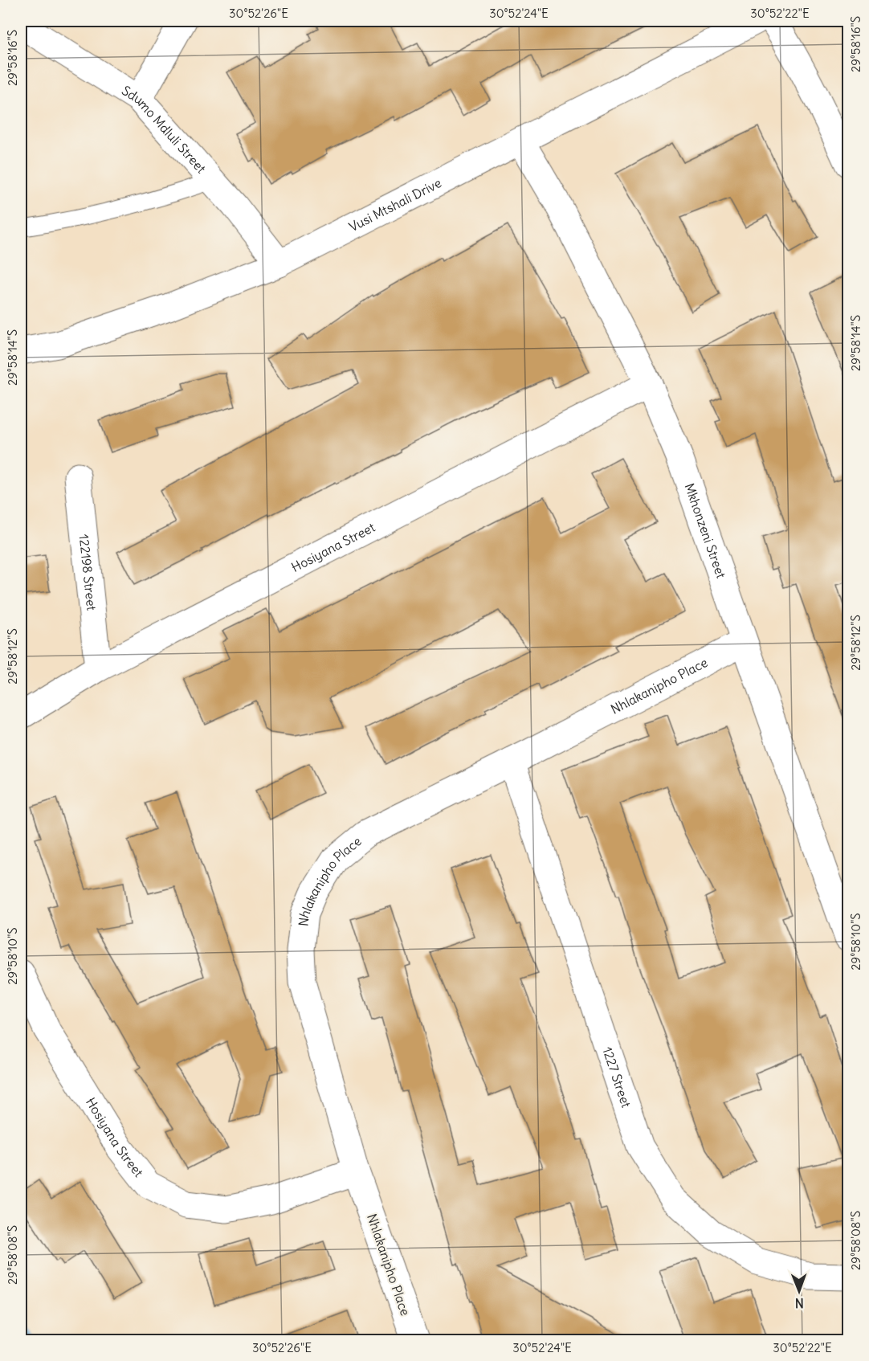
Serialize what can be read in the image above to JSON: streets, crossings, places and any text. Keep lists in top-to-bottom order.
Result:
{
  "streets": {
    "street": [
      "Sdumo Mdluli Street",
      "Vusi Mtshali Drive",
      "Mkhonzeni Street",
      "Hosiyana Street",
      "122198 Street",
      "Nhlakanipho Place",
      "1227 Street"
    ]
  },
  "crossings": [
    ["Sdumo Mdluli Street", "Vusi Mtshali Drive"],
    ["Vusi Mtshali Drive", "Mkhonzeni Street"],
    ["Mkhonzeni Street", "Hosiyana Street"],
    ["Mkhonzeni Street", "Nhlakanipho Place"],
    ["Hosiyana Street", "122198 Street"],
    ["Hosiyana Street", "Nhlakanipho Place"],
    ["Nhlakanipho Place", "1227 Street"]
  ],
  "north": "bottom",
  "coordinates": [
    "30°52'26\"E",
    "30°52'24\"E",
    "30°52'22\"E",
    "29°58'16\"S",
    "29°58'14\"S",
    "29°58'12\"S",
    "29°58'10\"S",
    "29°58'08\"S"
  ]
}
